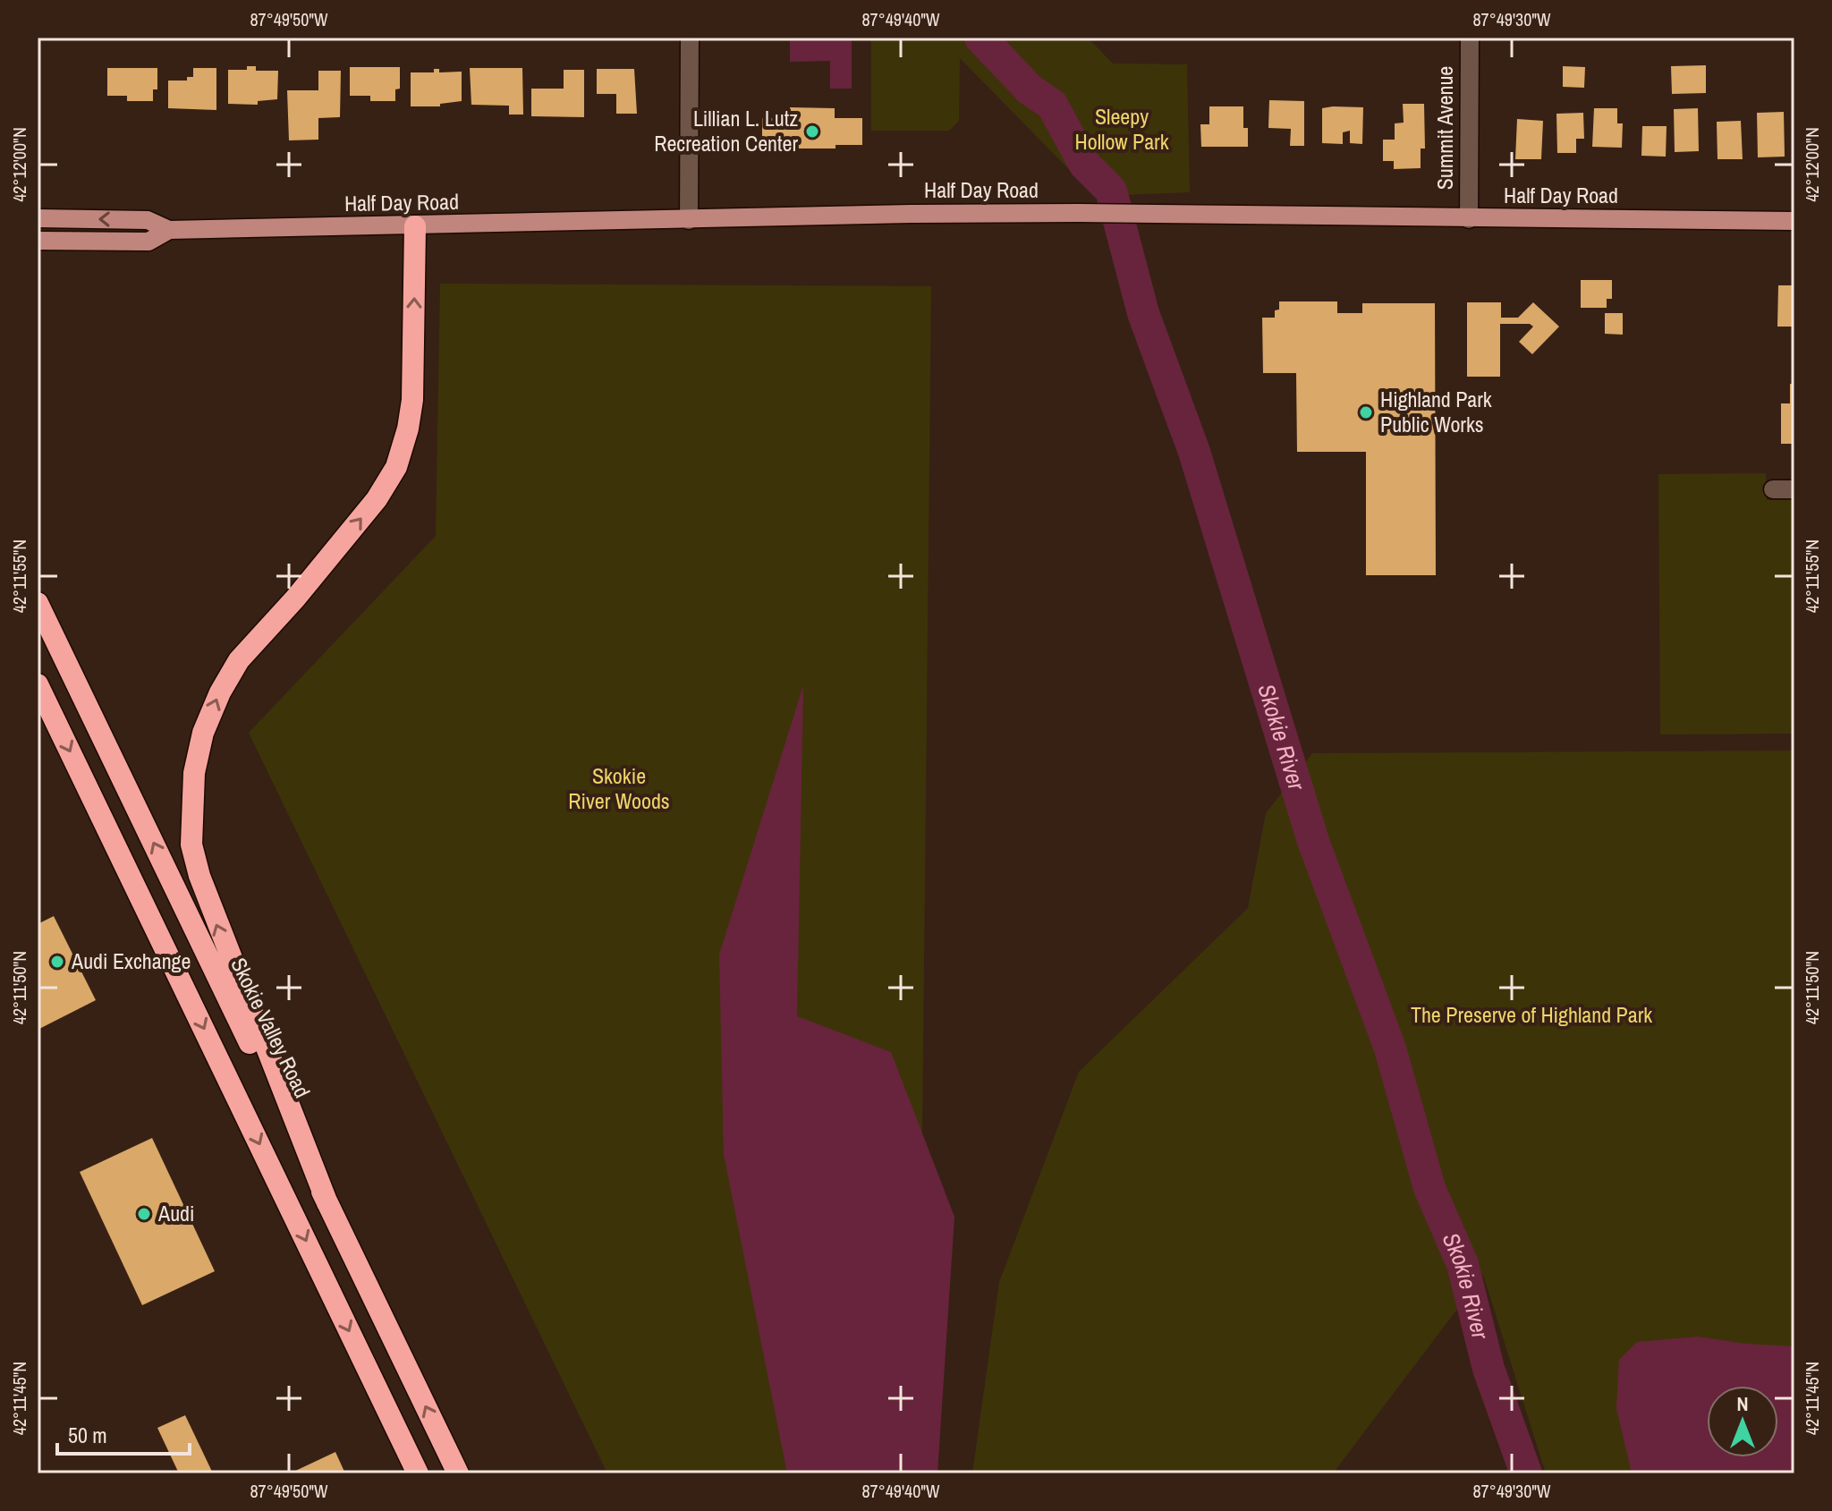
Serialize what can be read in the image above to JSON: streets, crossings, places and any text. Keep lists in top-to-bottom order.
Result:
{
  "streets": {
    "highway": ["Skokie Valley Road"],
    "main road": ["Half Day Road"],
    "street": ["Summit Avenue"]
  },
  "crossings": [
    ["Summit Avenue", "Half Day Road"]
  ],
  "water": ["Skokie River"],
  "parks": ["Sleepy Hollow Park", "Skokie River Woods", "The Preserve of Highland Park"],
  "places": [
    "Lillian L. Lutz Recreation Center",
    "Highland Park Public Works",
    "Audi Exchange",
    "Audi"
  ],
  "scale_bar": "50 m",
  "north": "top",
  "coordinates": [
    "87°49'50\"W",
    "87°49'40\"W",
    "87°49'30\"W",
    "42°12'00\"N",
    "42°11'55\"N",
    "42°11'50\"N",
    "42°11'45\"N"
  ]
}
